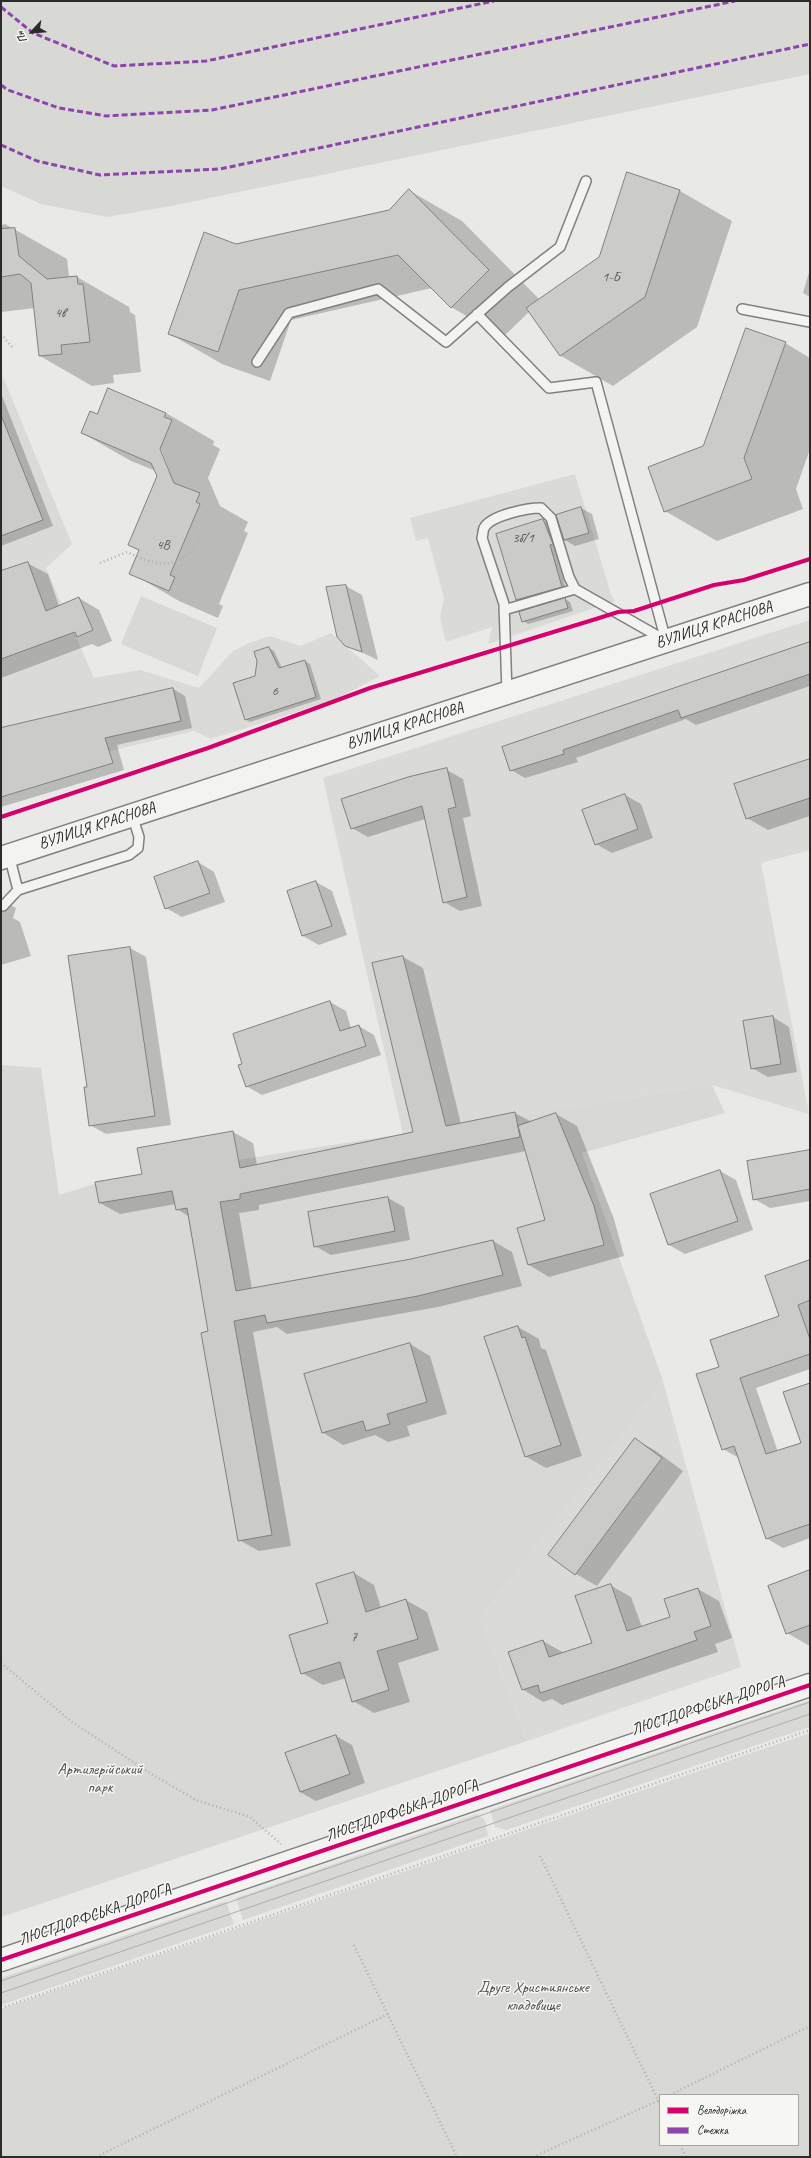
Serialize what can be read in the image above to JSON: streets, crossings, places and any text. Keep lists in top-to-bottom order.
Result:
{
  "streets": {
    "main road": ["ВУЛИЦЯ КРАСНОВА", "ЛЮСТДОРФСЬКА ДОРОГА"]
  },
  "parks": ["Артилерійський парк", "Друге Християнське кладовище"],
  "house_numbers": [
    "1-Б",
    "4в",
    "3б/1",
    "4B",
    "6",
    "7"
  ],
  "legend": ["Велодоріжка", "Стежка"],
  "north": "bottom left"
}
